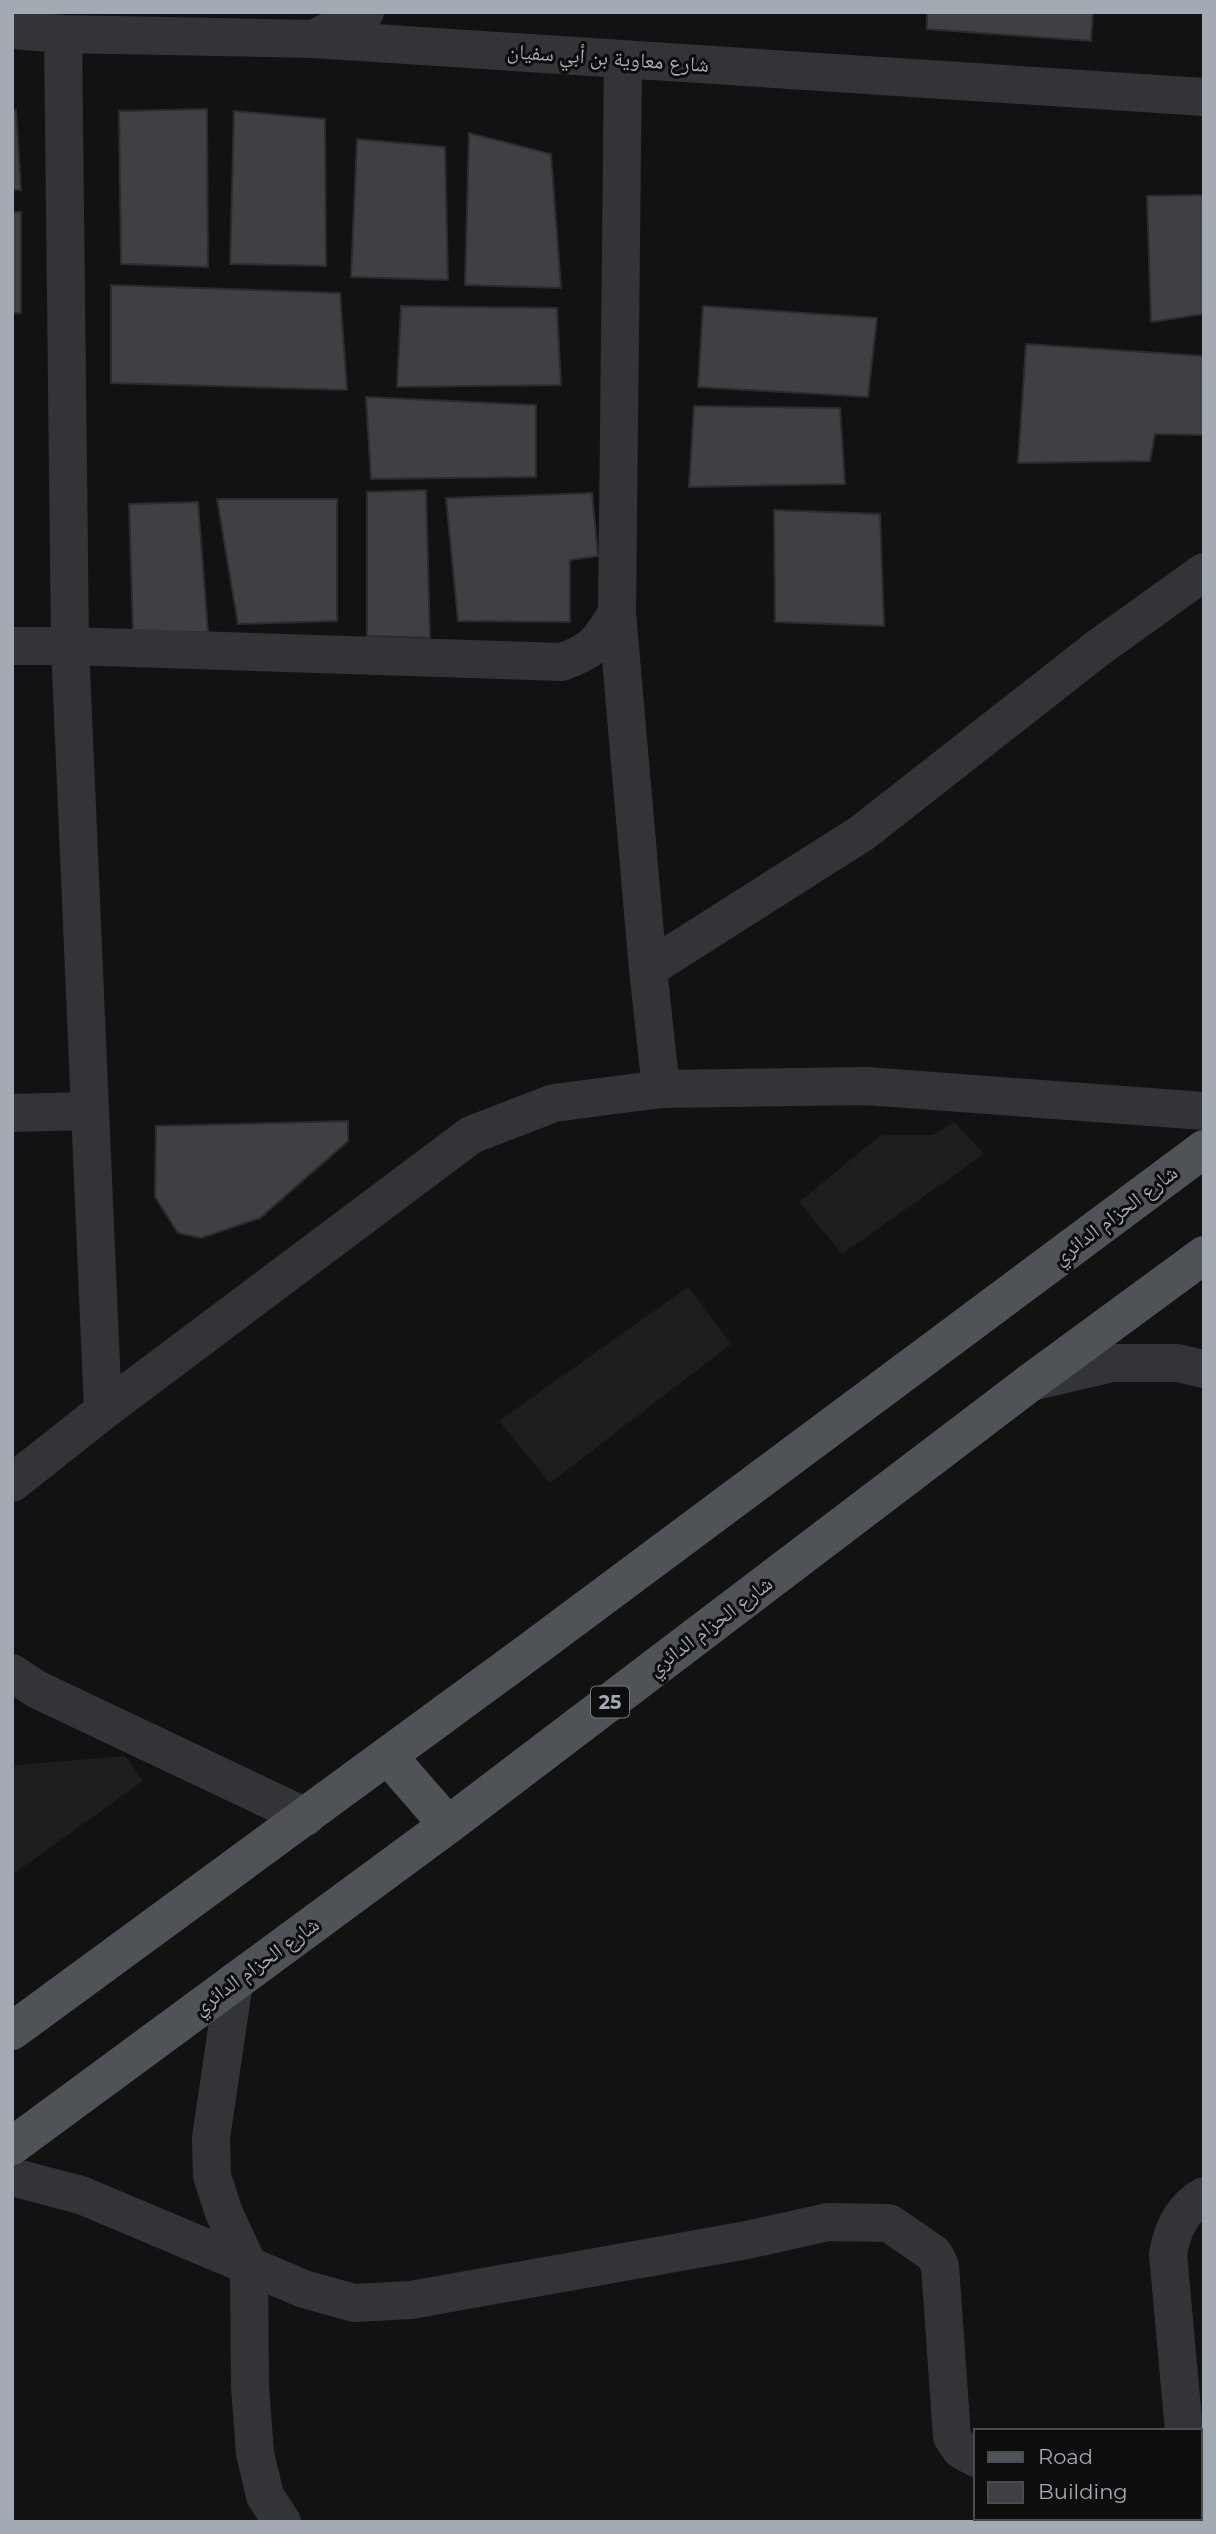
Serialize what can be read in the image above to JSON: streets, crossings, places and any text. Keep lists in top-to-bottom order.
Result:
{
  "streets": {
    "main road": ["شارع الحزام الدائري", "25"],
    "street": ["شارع معاوية بن أبي سفيان"]
  },
  "legend": ["Road", "Building"]
}
